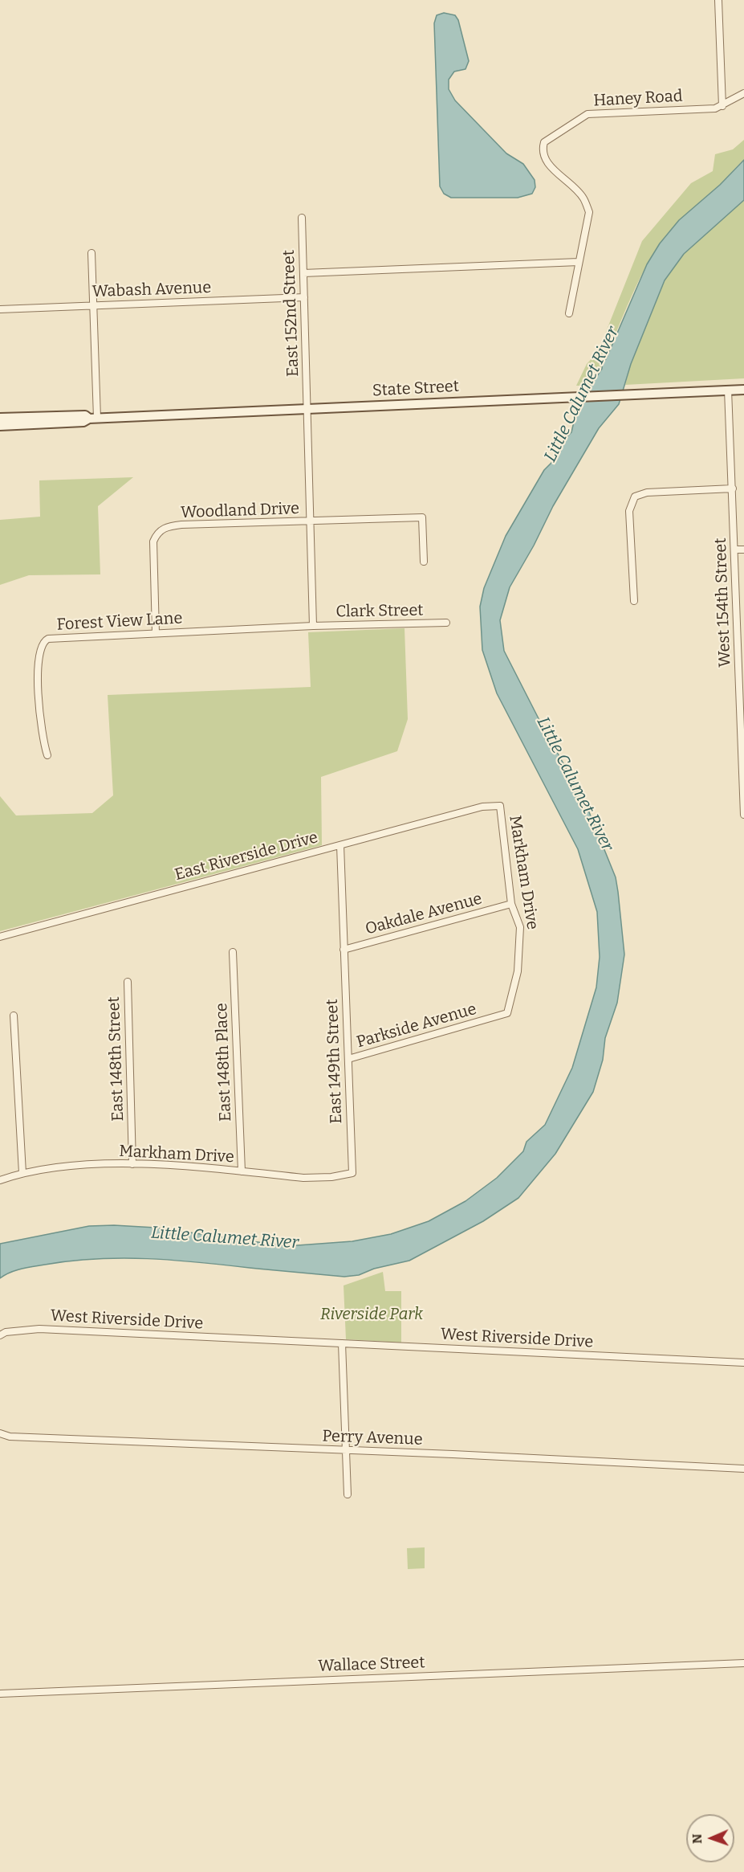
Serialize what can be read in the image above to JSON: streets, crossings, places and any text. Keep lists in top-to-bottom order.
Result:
{
  "streets": {
    "main road": ["State Street"],
    "street": [
      "Haney Road",
      "Wabash Avenue",
      "East 152nd Street",
      "Woodland Drive",
      "West 154th Street",
      "Clark Street",
      "Forest View Lane",
      "East Riverside Drive",
      "Markham Drive",
      "Oakdale Avenue",
      "Parkside Avenue",
      "East 148th Street",
      "East 149th Street",
      "East 148th Place",
      "West Riverside Drive",
      "Perry Avenue",
      "Wallace Street"
    ]
  },
  "crossings": [
    ["Wabash Avenue", "East 152nd Street"],
    ["East 152nd Street", "State Street"],
    ["East 152nd Street", "Woodland Drive"],
    ["East 152nd Street", "Clark Street"],
    ["East 152nd Street", "Forest View Lane"],
    ["State Street", "West 154th Street"],
    ["Woodland Drive", "Forest View Lane"],
    ["Clark Street", "Forest View Lane"],
    ["East Riverside Drive", "Markham Drive"],
    ["East Riverside Drive", "East 149th Street"],
    ["Markham Drive", "Oakdale Avenue"],
    ["Markham Drive", "Parkside Avenue"],
    ["Markham Drive", "East 148th Street"],
    ["Markham Drive", "East 149th Street"],
    ["Markham Drive", "East 148th Place"],
    ["Oakdale Avenue", "East 149th Street"],
    ["Parkside Avenue", "East 149th Street"]
  ],
  "water": ["Little Calumet River"],
  "parks": ["Riverside Park"],
  "north": "left"
}
